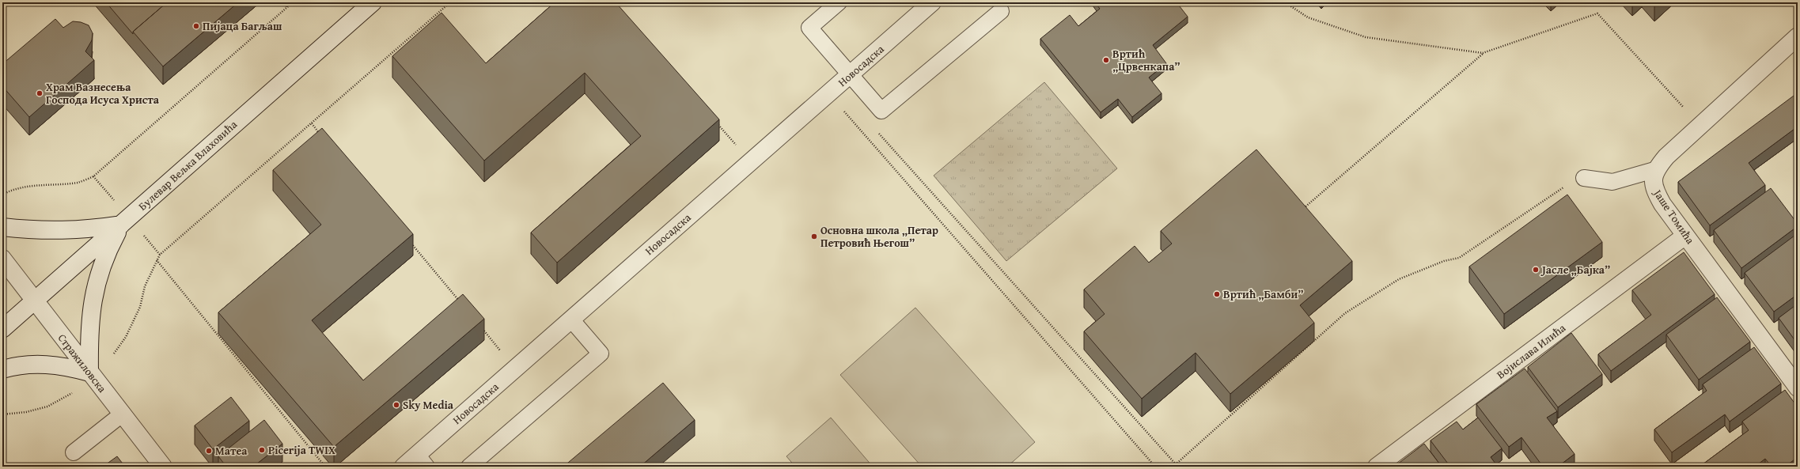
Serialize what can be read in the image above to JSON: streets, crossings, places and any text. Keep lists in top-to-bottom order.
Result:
{
  "streets": {
    "street": [
      "Новосадска",
      "Булевар Вељка Влаховића",
      "Јаше Томића",
      "Војислава Илића",
      "Стражиловска"
    ]
  },
  "crossings": [
    ["Булевар Вељка Влаховића", "Стражиловска"],
    ["Јаше Томића", "Војислава Илића"]
  ],
  "places": [
    "Пијаца Багљаш",
    "Вртић „Црвенкапа”",
    "Храм Вазнесења Господа Исуса Христа",
    "Основна школа „Петар Петровић Његош”",
    "Јасле „Бајка”",
    "Вртић „Бамби”",
    "Sky Media",
    "Picerija TWIX",
    "Матеа"
  ]
}
